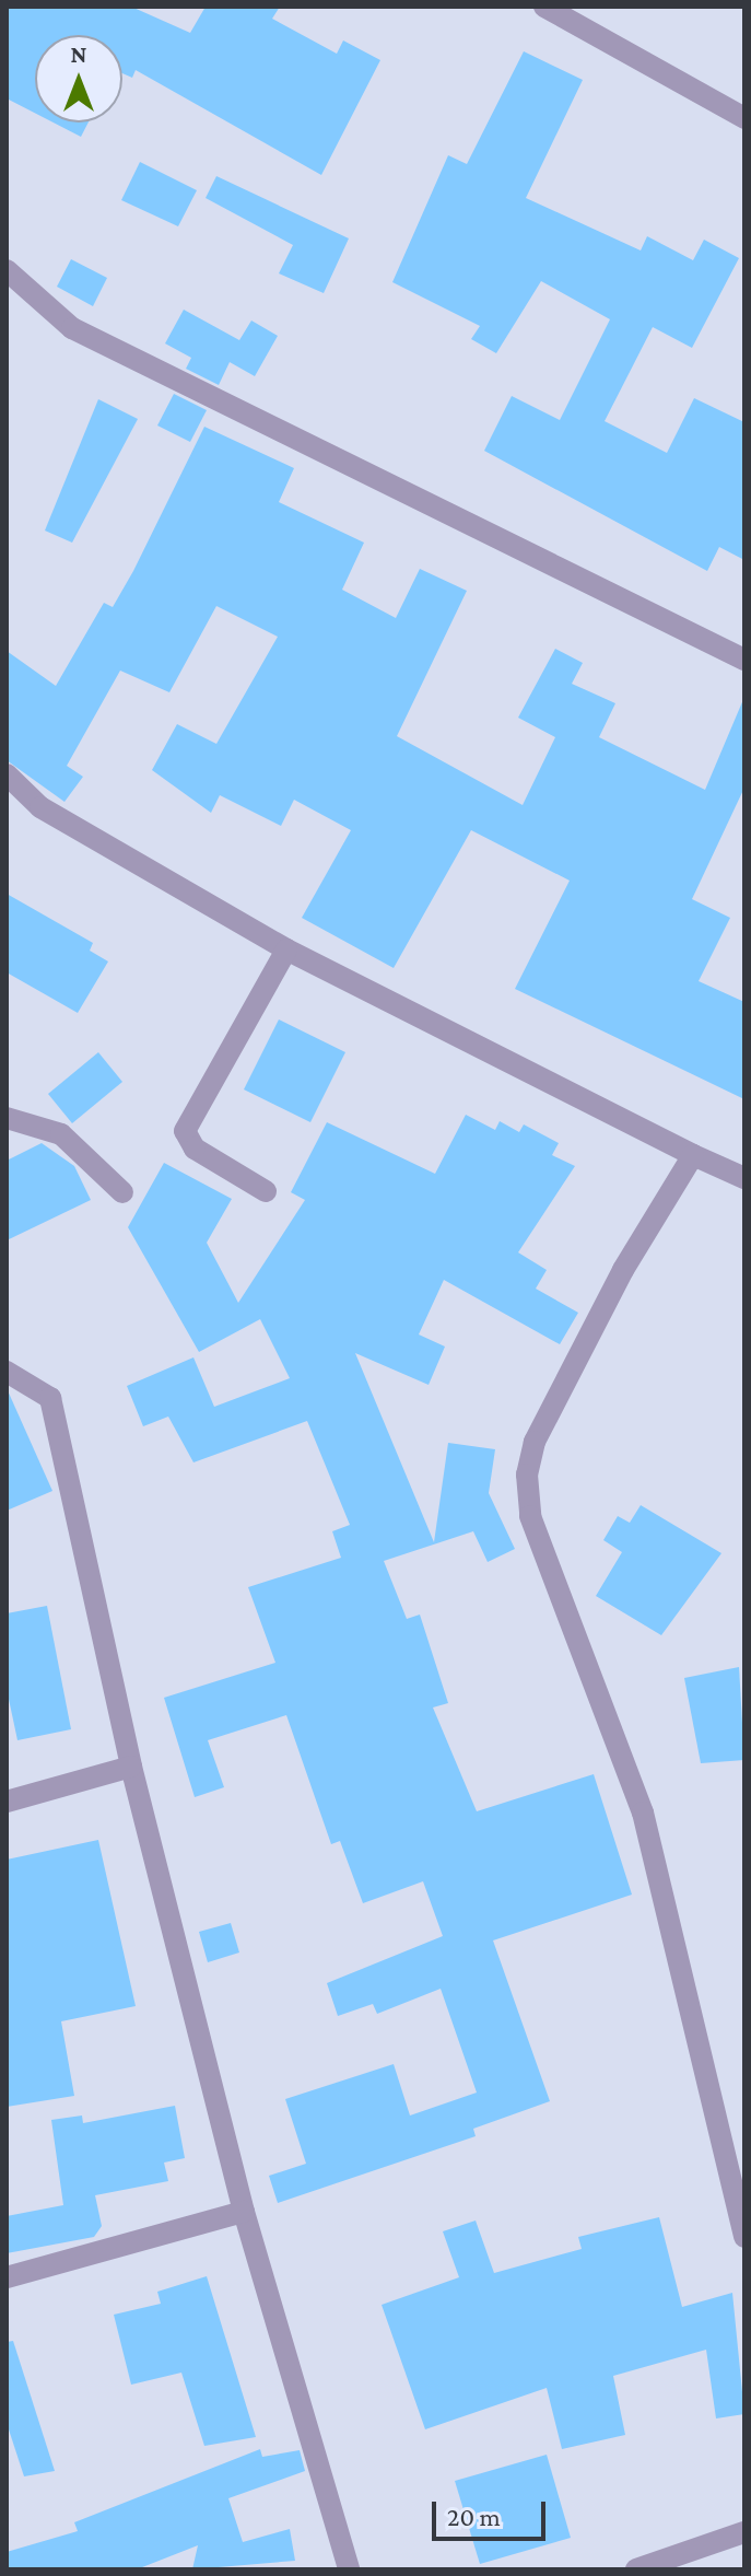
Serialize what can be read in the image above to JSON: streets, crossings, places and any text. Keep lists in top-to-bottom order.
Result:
{
  "scale_bar": "20 m",
  "north": "top"
}
